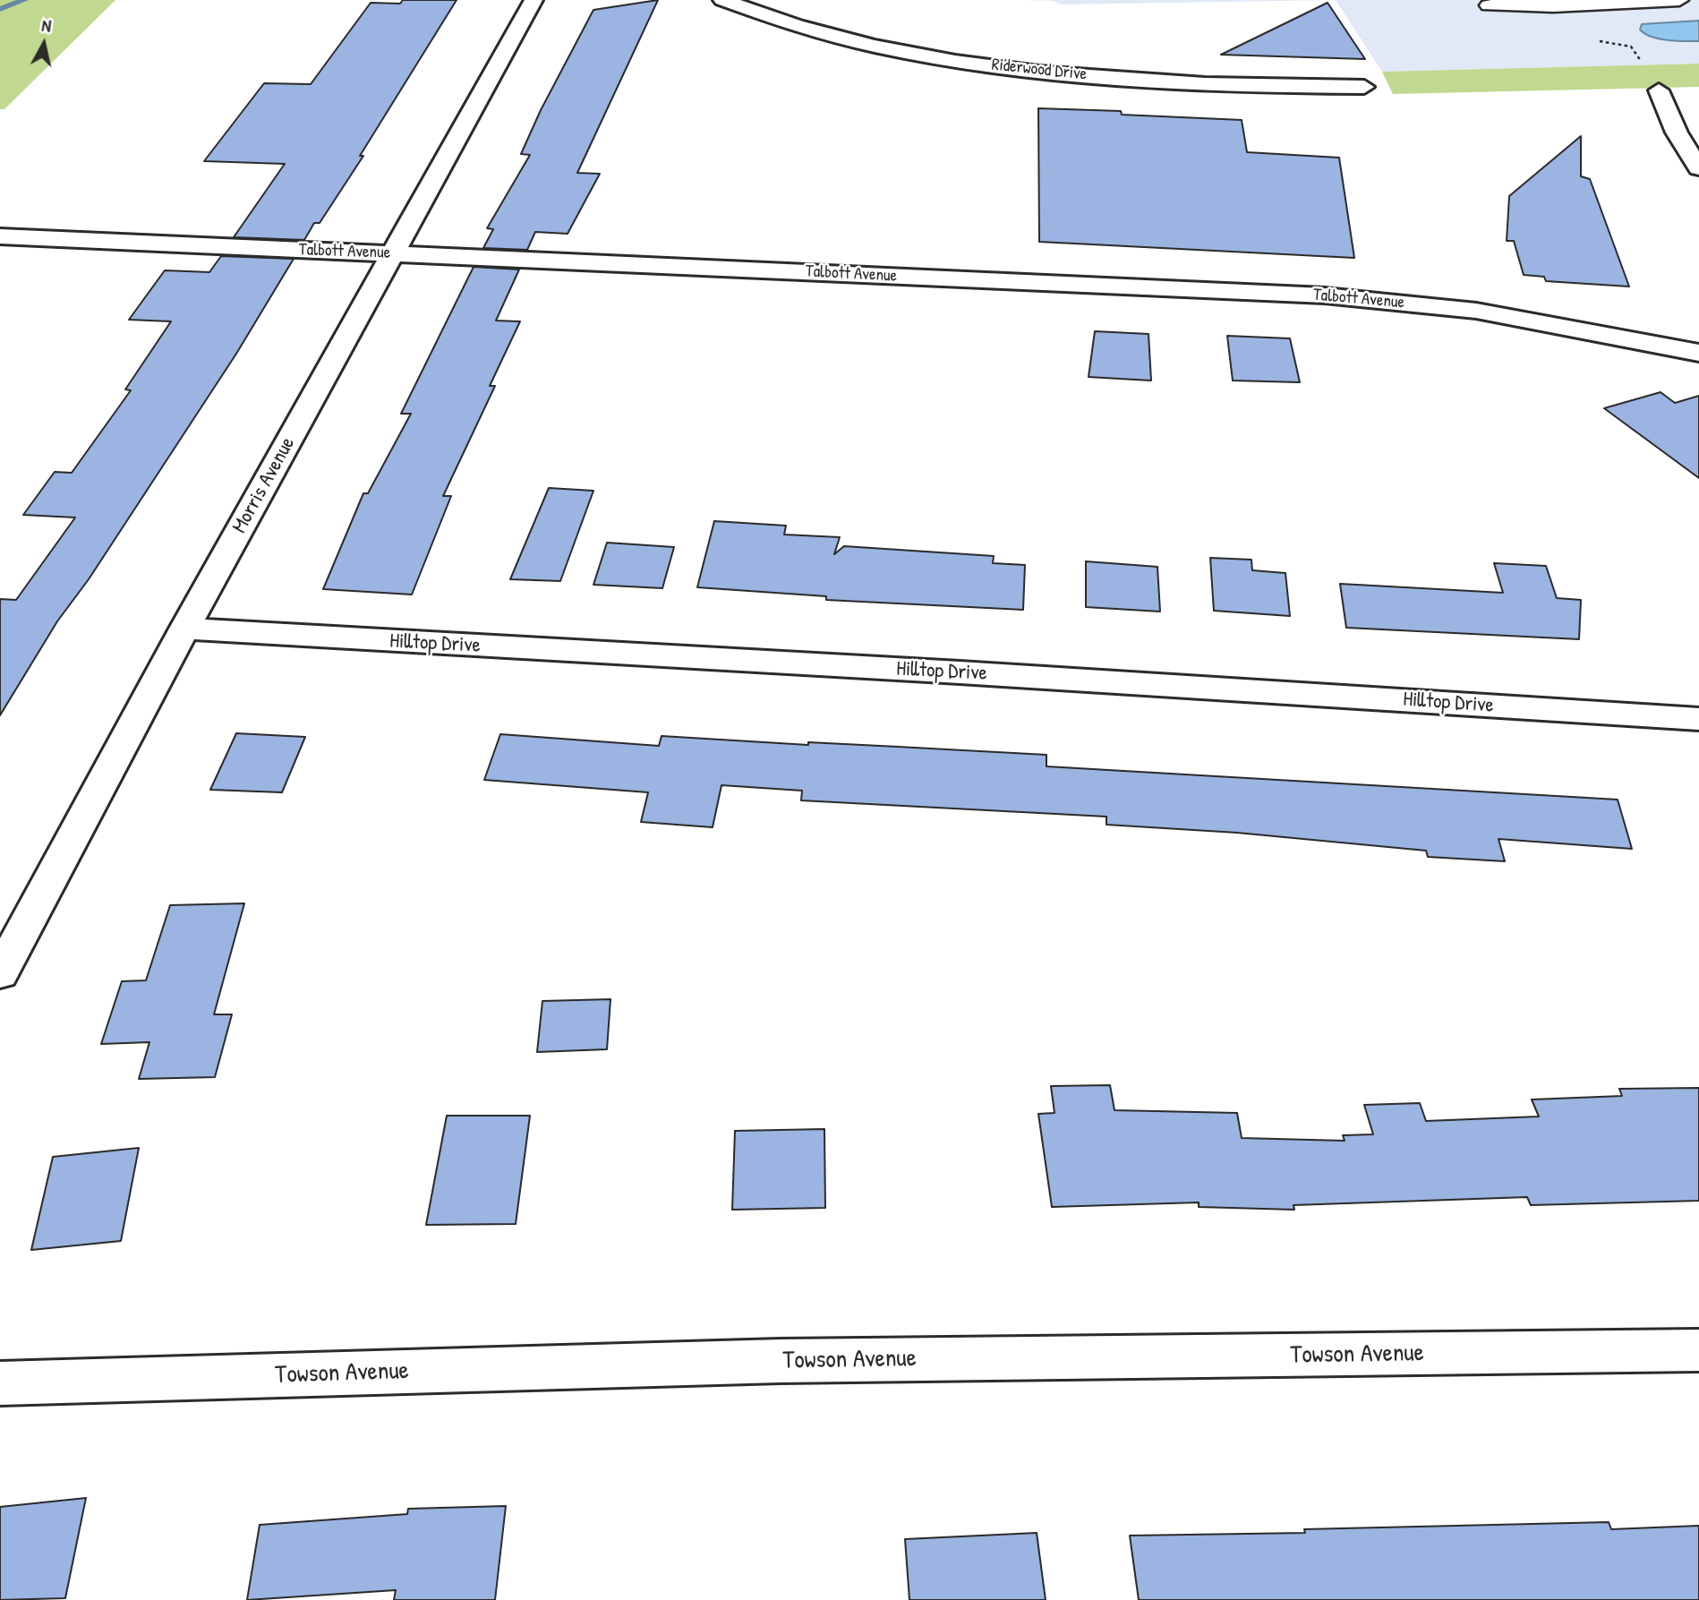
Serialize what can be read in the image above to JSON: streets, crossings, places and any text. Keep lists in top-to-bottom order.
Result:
{
  "streets": {
    "street": [
      "Riderwood Drive",
      "Talbott Avenue",
      "Morris Avenue",
      "Hilltop Drive",
      "Towson Avenue"
    ]
  },
  "crossings": [
    ["Talbott Avenue", "Morris Avenue"],
    ["Morris Avenue", "Hilltop Drive"]
  ],
  "north": "top"
}
